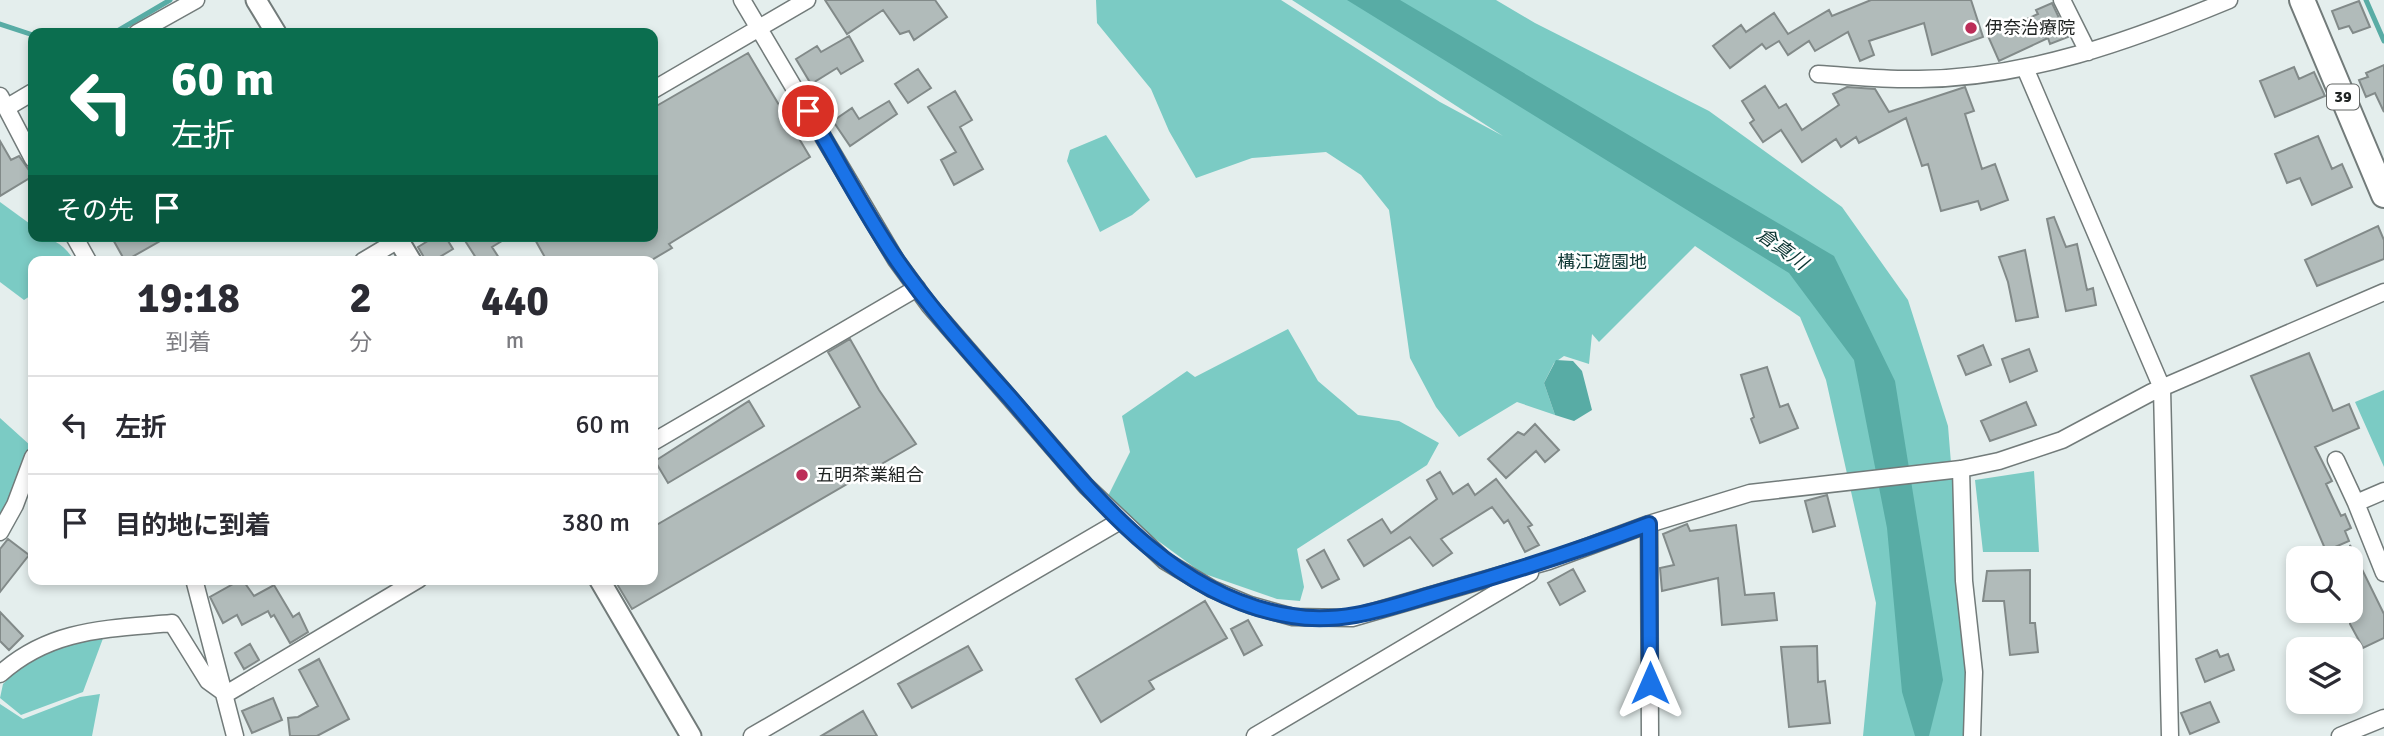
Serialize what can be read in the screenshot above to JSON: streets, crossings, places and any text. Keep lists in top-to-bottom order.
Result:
{
  "streets": {
    "main road": ["39"]
  },
  "water": ["倉真川"],
  "parks": ["構江遊園地"],
  "places": ["伊奈治療院", "五明茶業組合"],
  "page": {
    "turn": ["60 m", "左折"],
    "then": "その先",
    "eta": [
      "19:18",
      "到着",
      "2",
      "分",
      "440",
      "m"
    ],
    "list": [
      {
        "name": "左折",
        "value": "60 m"
      },
      {
        "name": "目的地に到着",
        "value": "380 m"
      }
    ]
  }
}
